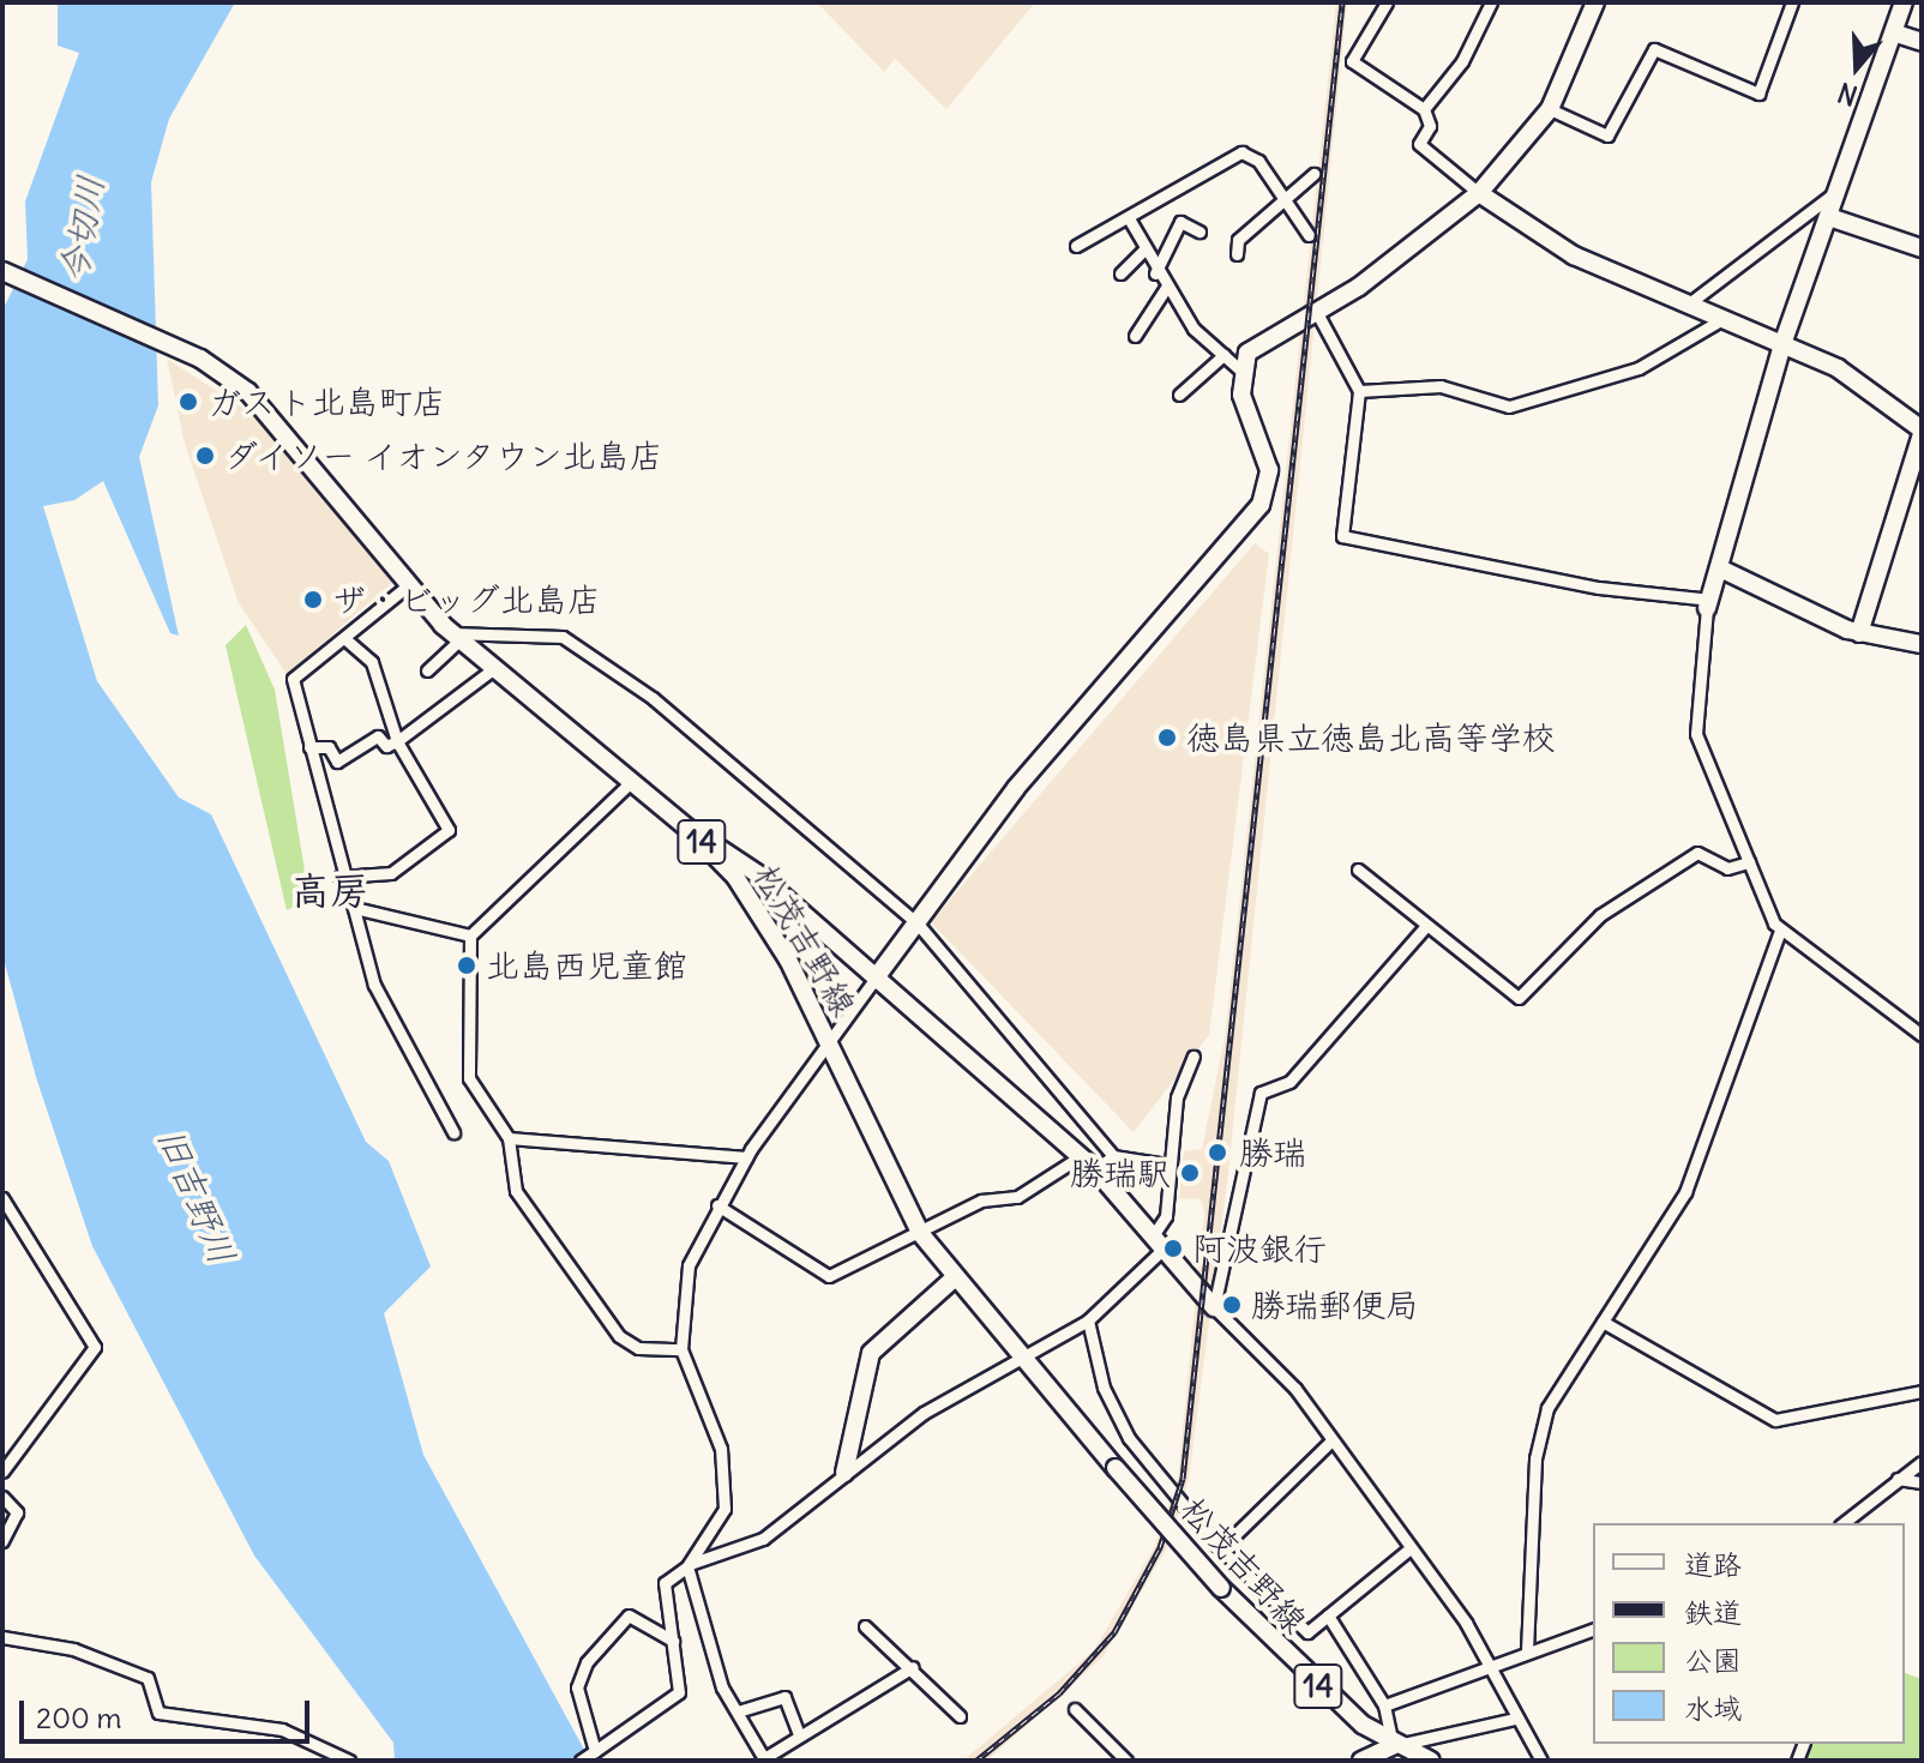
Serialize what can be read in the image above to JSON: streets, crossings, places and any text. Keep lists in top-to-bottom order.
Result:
{
  "streets": {
    "street": ["14", "松茂吉野線"]
  },
  "districts": ["高房"],
  "water": ["今切川", "旧吉野川"],
  "places": [
    "ガスト北島町店",
    "ダイソー イオンタウン北島店",
    "ザ・ビッグ北島店",
    "徳島県立徳島北高等学校",
    "北島西児童館",
    "勝瑞",
    "勝瑞駅",
    "阿波銀行",
    "勝瑞郵便局"
  ],
  "legend": [
    "道路",
    "鉄道",
    "公園",
    "水域"
  ],
  "scale_bar": "200 m",
  "north": "bottom"
}
